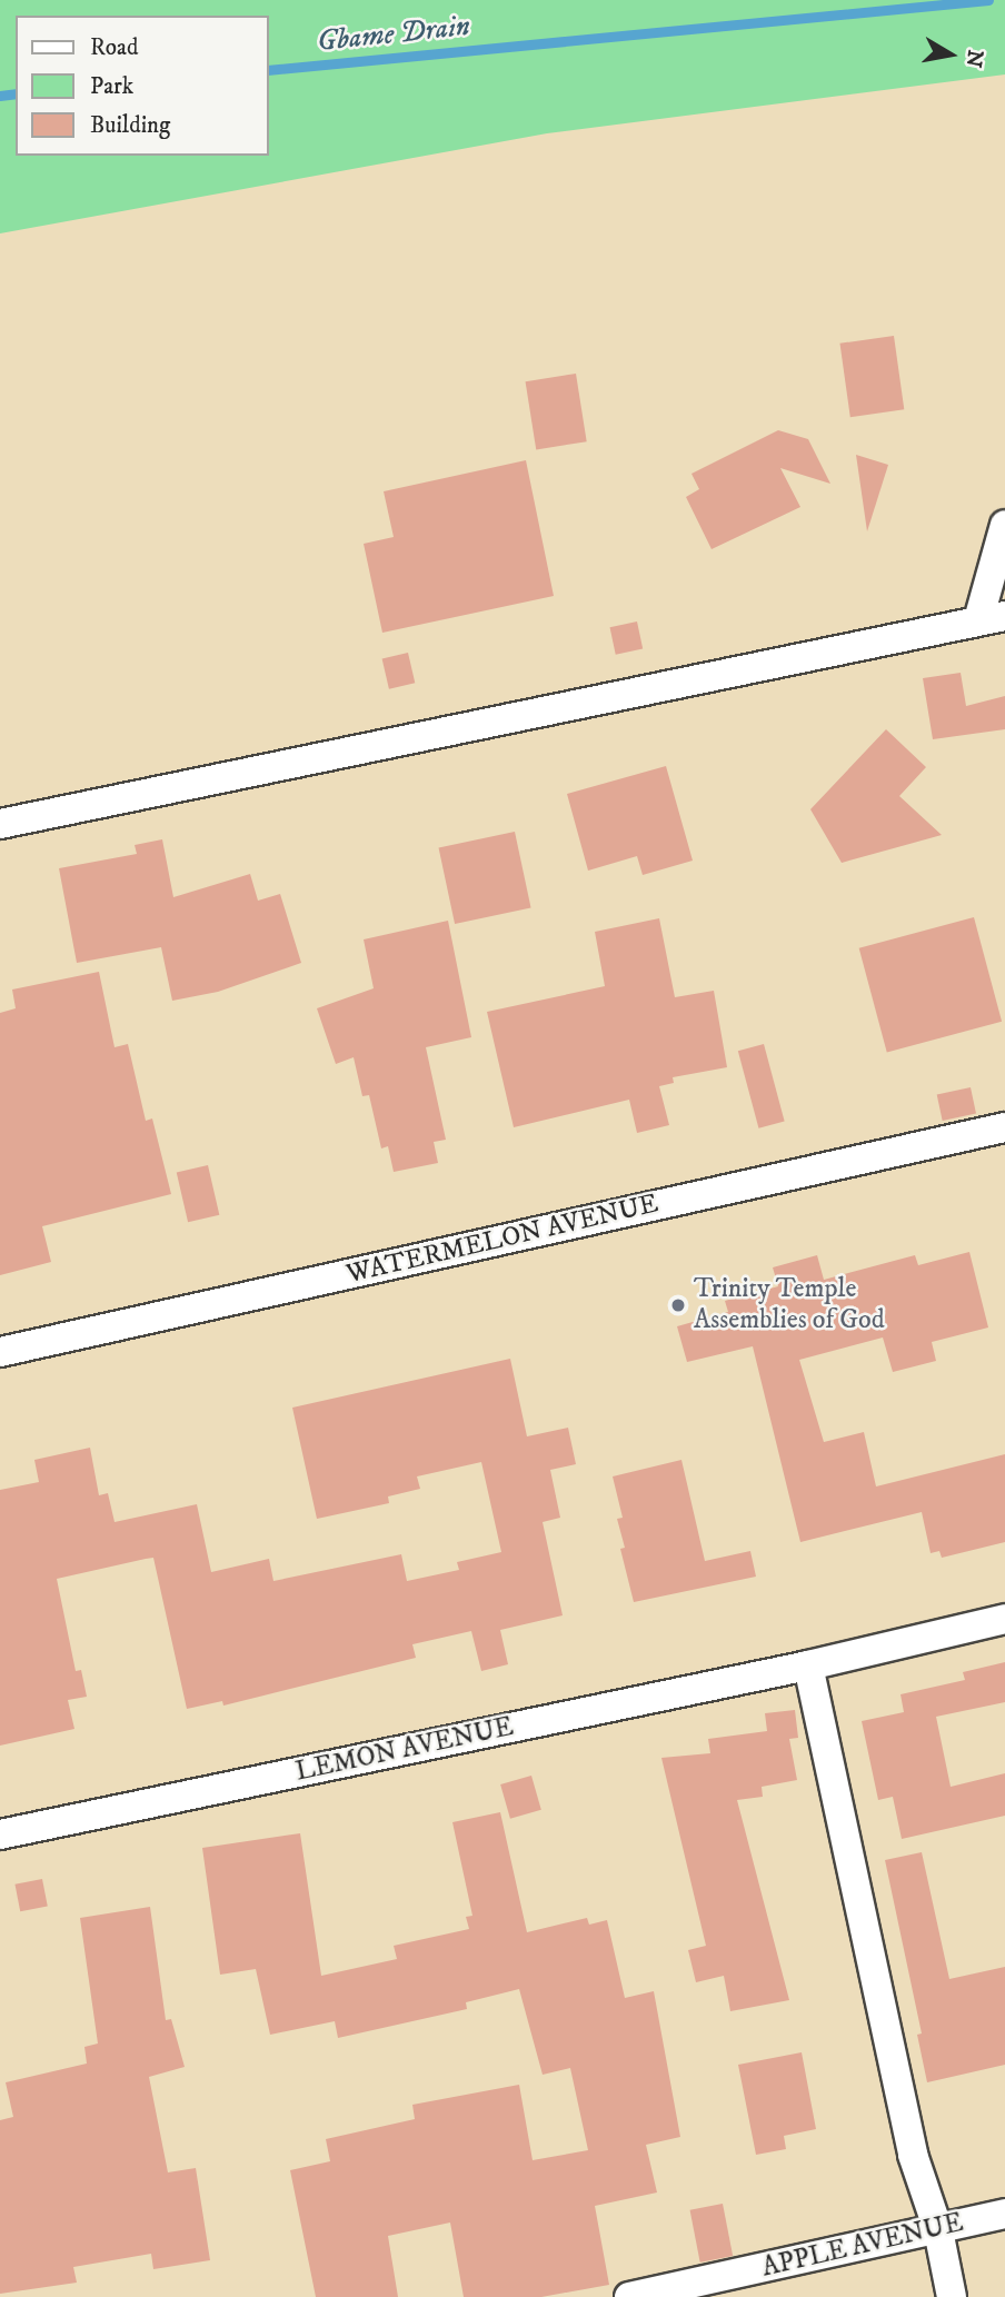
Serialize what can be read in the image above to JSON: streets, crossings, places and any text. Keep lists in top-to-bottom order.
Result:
{
  "streets": {
    "street": ["WATERMELON AVENUE", "LEMON AVENUE", "APPLE AVENUE"]
  },
  "water": ["Gbame Drain"],
  "places": ["Trinity Temple Assemblies of God"],
  "legend": ["Road", "Park", "Building"],
  "north": "right"
}
